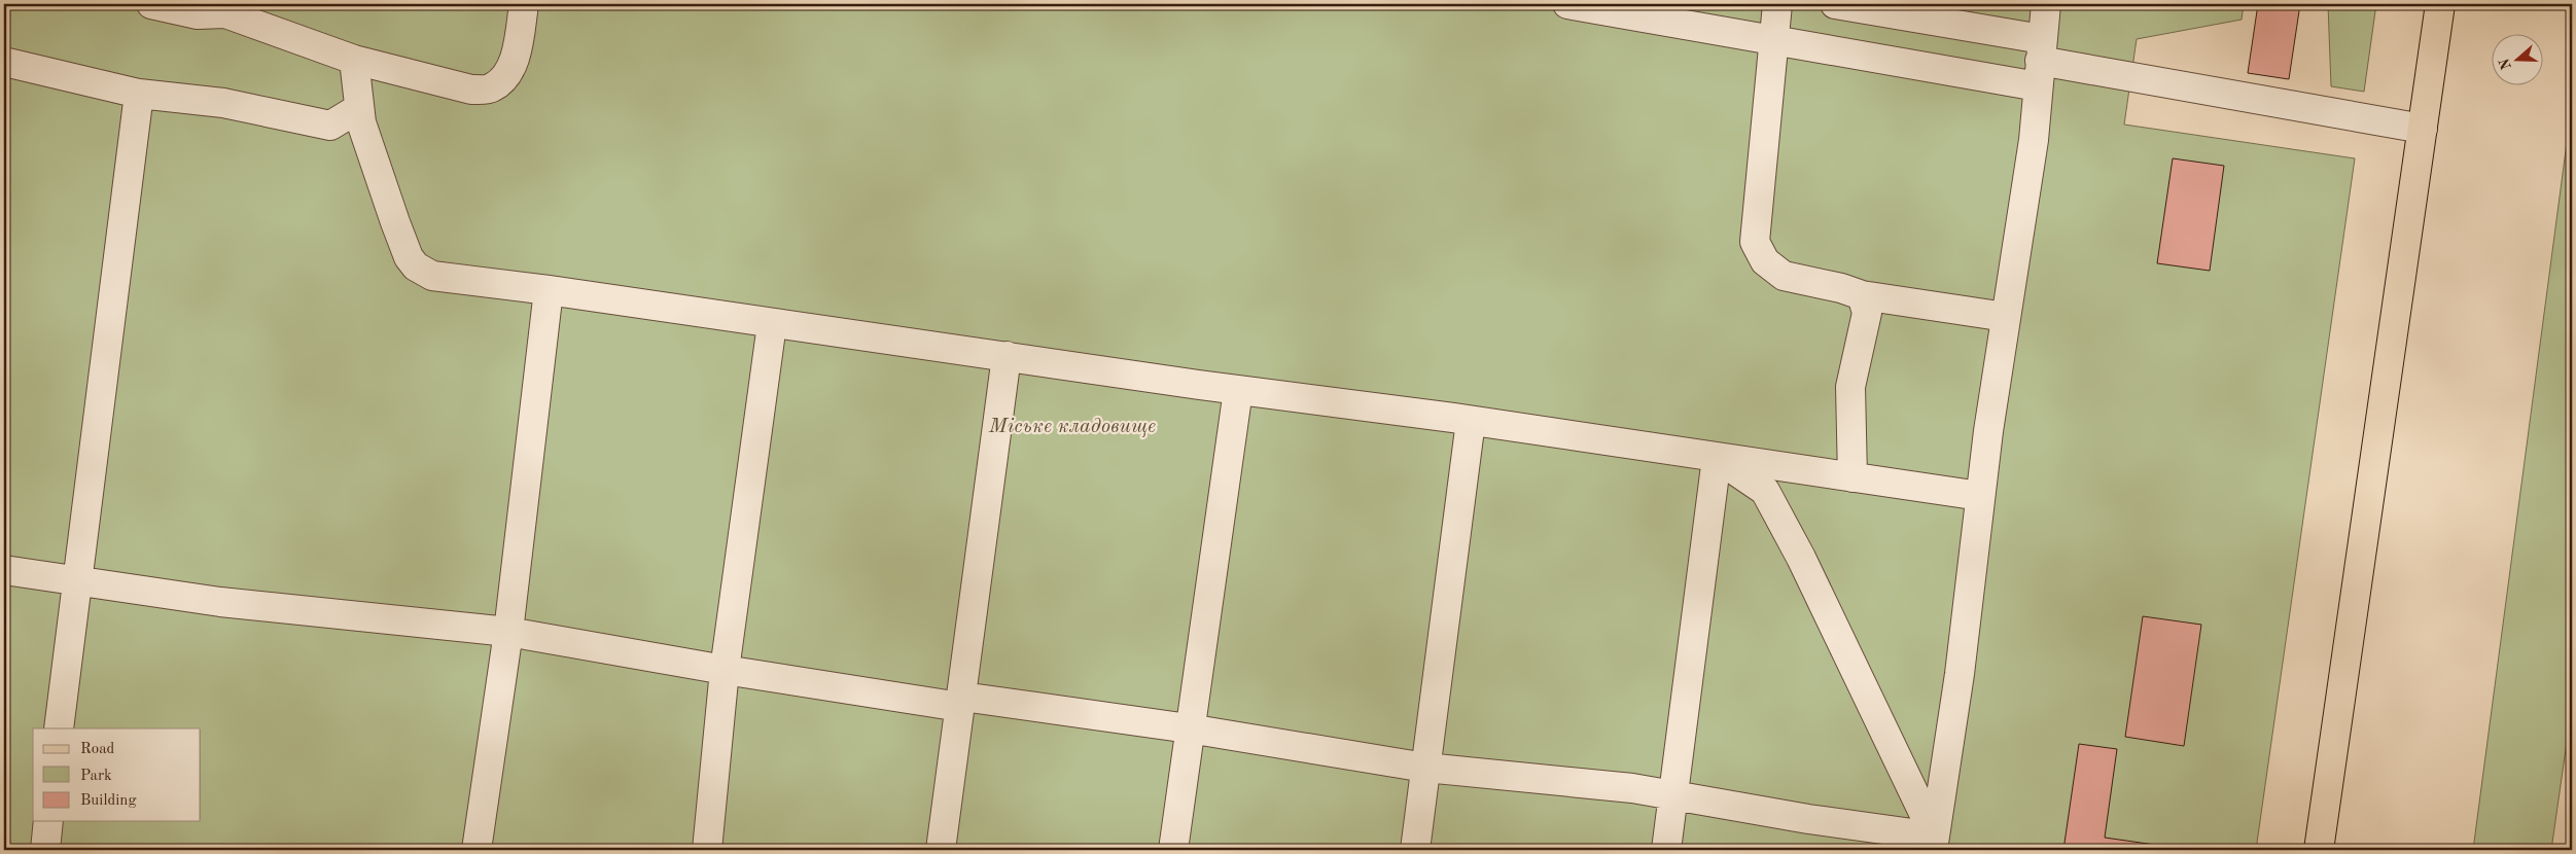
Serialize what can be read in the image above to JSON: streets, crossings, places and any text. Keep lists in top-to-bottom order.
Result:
{
  "parks": ["Міське кладовище"],
  "legend": ["Road", "Park", "Building"],
  "north": "left"
}
